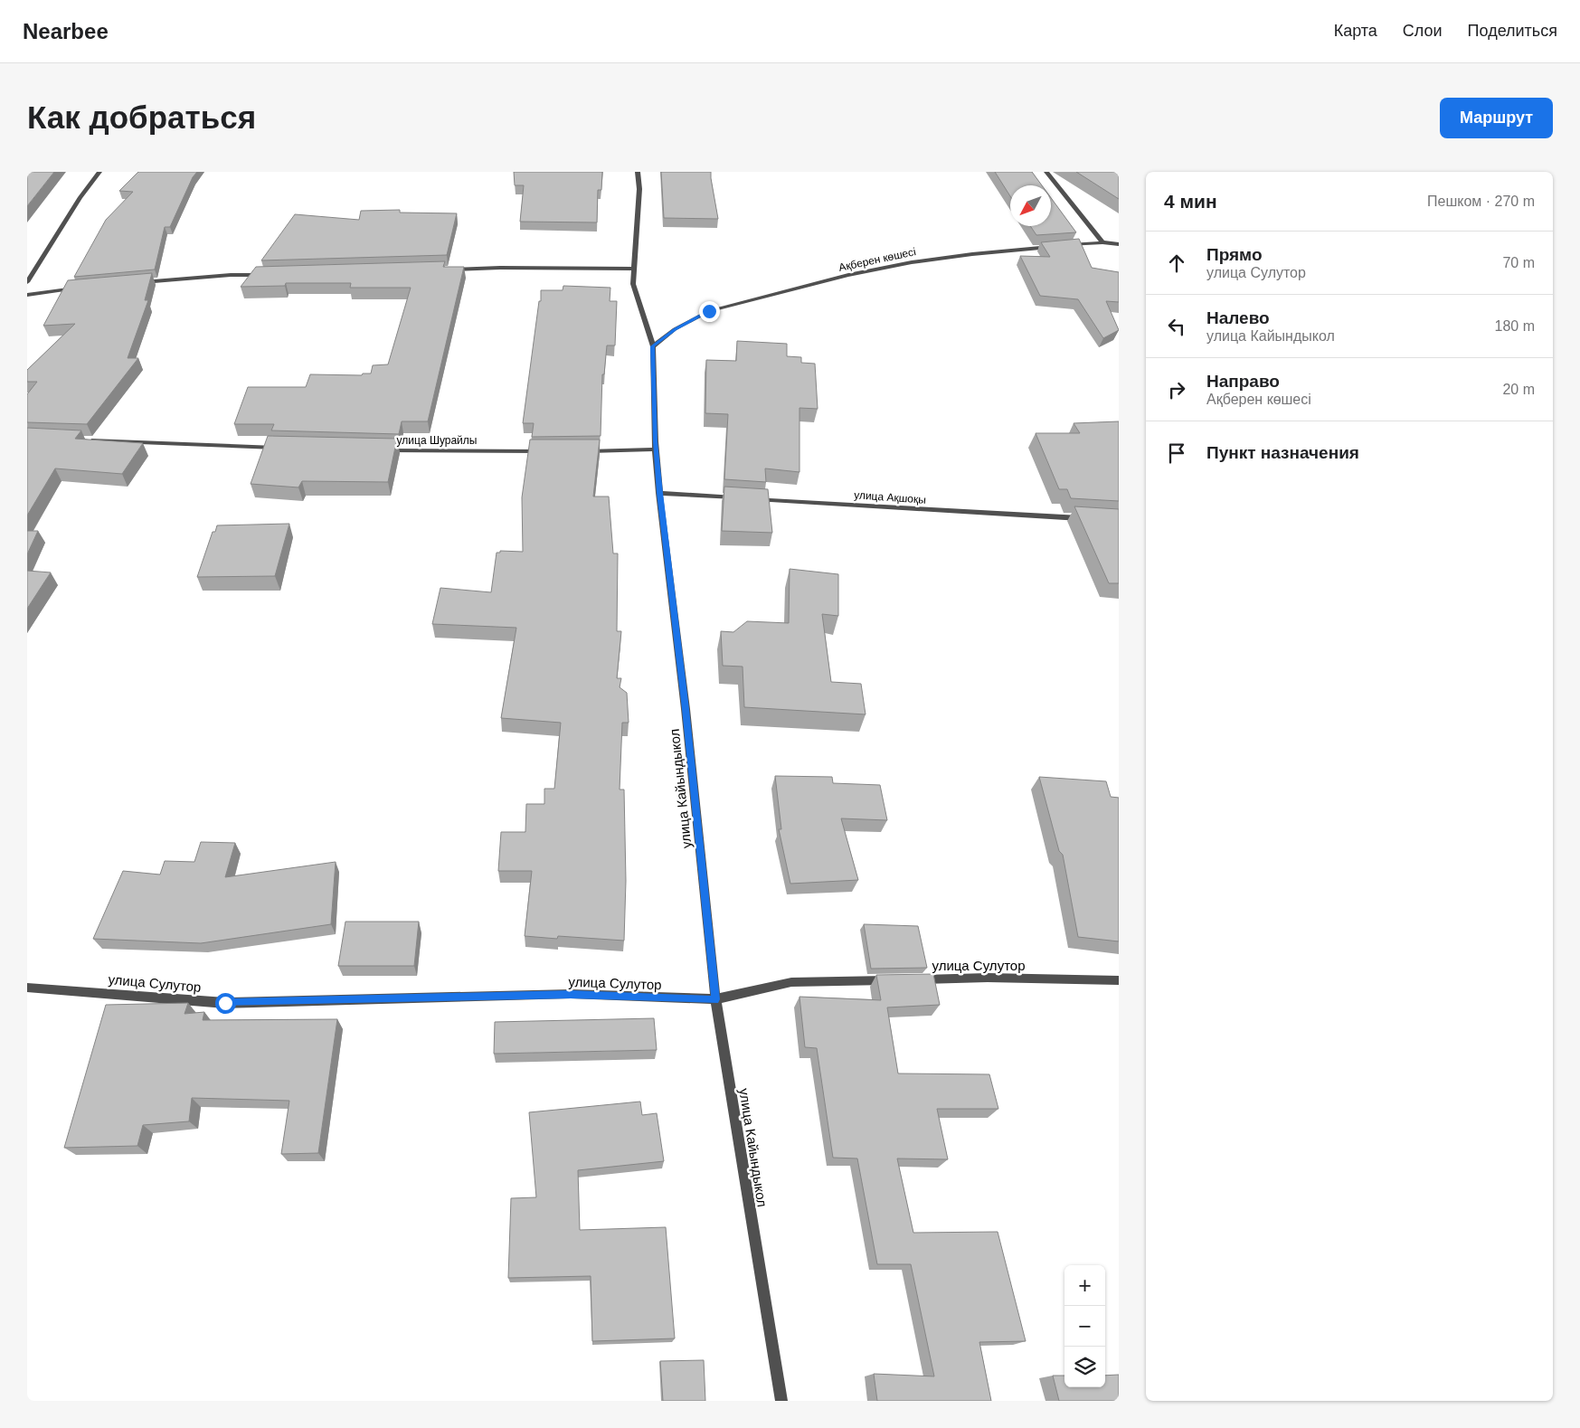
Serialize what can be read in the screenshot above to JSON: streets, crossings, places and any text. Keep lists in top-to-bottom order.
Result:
{
  "streets": {
    "street": [
      "Ақберен көшесі",
      "улица Шурайлы",
      "улица Ақшоқы",
      "улица Кайындыкол",
      "улица Сулутор"
    ]
  },
  "crossings": [
    ["Ақберен көшесі", "улица Кайындыкол"],
    ["улица Кайындыкол", "улица Сулутор"]
  ],
  "north": "bottom left",
  "page": {
    "header": "Nearbee",
    "nav": ["Карта", "Слои", "Поделиться"],
    "buttons": "Маршрут",
    "title": "Как добраться",
    "heading": ["4 мин", "Пешком · 270 m"],
    "list": [
      ["Прямо", "улица Сулутор", "70 m"],
      ["Налево", "улица Кайындыкол", "180 m"],
      ["Направо", "Ақберен көшесі", "20 m"],
      "Пункт назначения"
    ],
    "map_buttons": ["+", "−"]
  }
}
